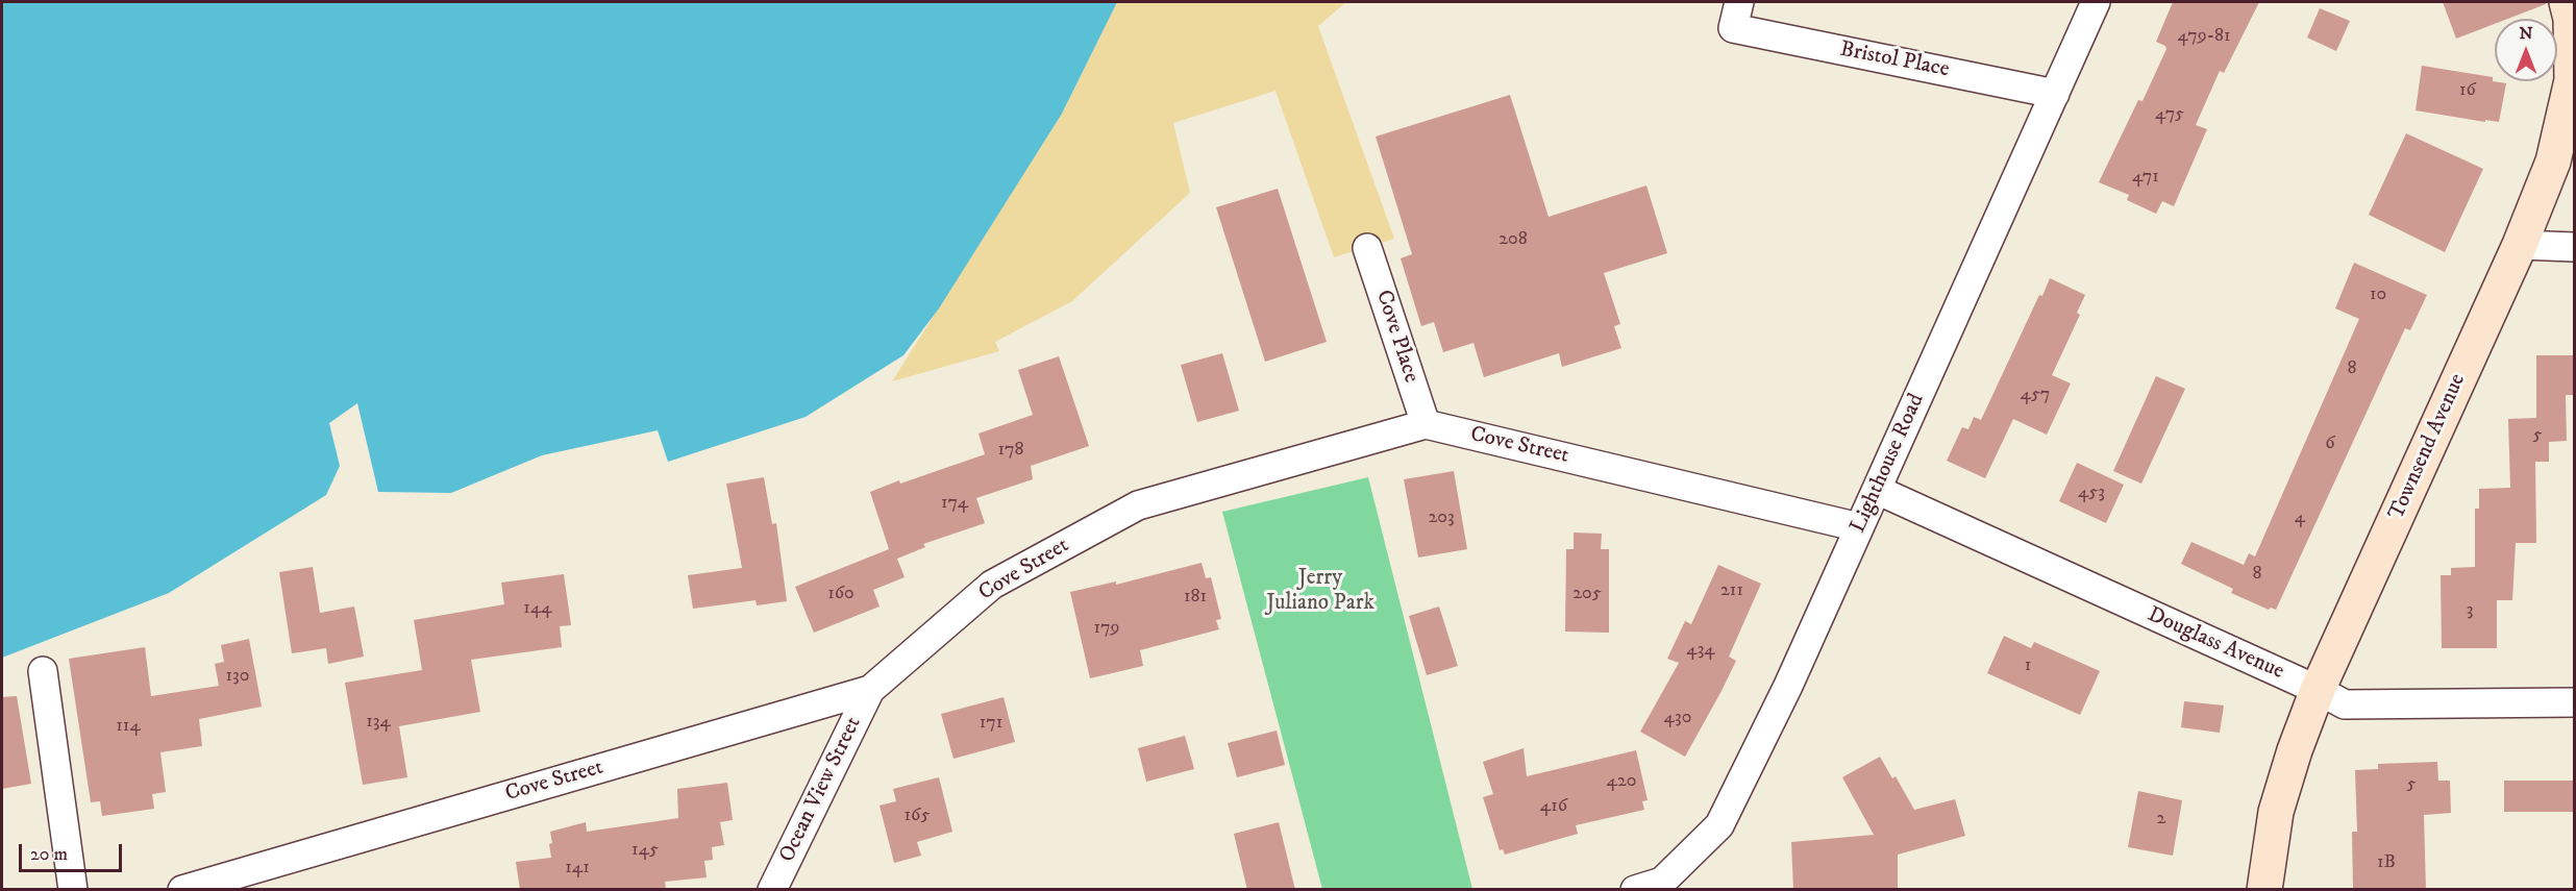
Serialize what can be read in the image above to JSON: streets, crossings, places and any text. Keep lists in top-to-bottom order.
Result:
{
  "streets": {
    "main road": ["Townsend Avenue"],
    "street": [
      "Bristol Place",
      "Cove Place",
      "Cove Street",
      "Lighthouse Road",
      "Douglass Avenue",
      "Ocean View Street"
    ]
  },
  "crossings": [
    ["Bristol Place", "Lighthouse Road"],
    ["Cove Place", "Cove Street"],
    ["Cove Street", "Lighthouse Road"],
    ["Cove Street", "Ocean View Street"],
    ["Townsend Avenue", "Douglass Avenue"],
    ["Lighthouse Road", "Douglass Avenue"]
  ],
  "parks": ["Jerry Juliano Park"],
  "house_numbers": [
    "479-81",
    "16",
    "475",
    "471",
    "208",
    "10",
    "8",
    "457",
    "5",
    "6",
    "178",
    "453",
    "174",
    "203",
    "4",
    "8",
    "211",
    "160",
    "205",
    "181",
    "144",
    "3",
    "179",
    "434",
    "1",
    "130",
    "430",
    "134",
    "171",
    "114",
    "420",
    "5",
    "416",
    "165",
    "2",
    "145",
    "1B",
    "141"
  ],
  "scale_bar": "20 m",
  "north": "top"
}
